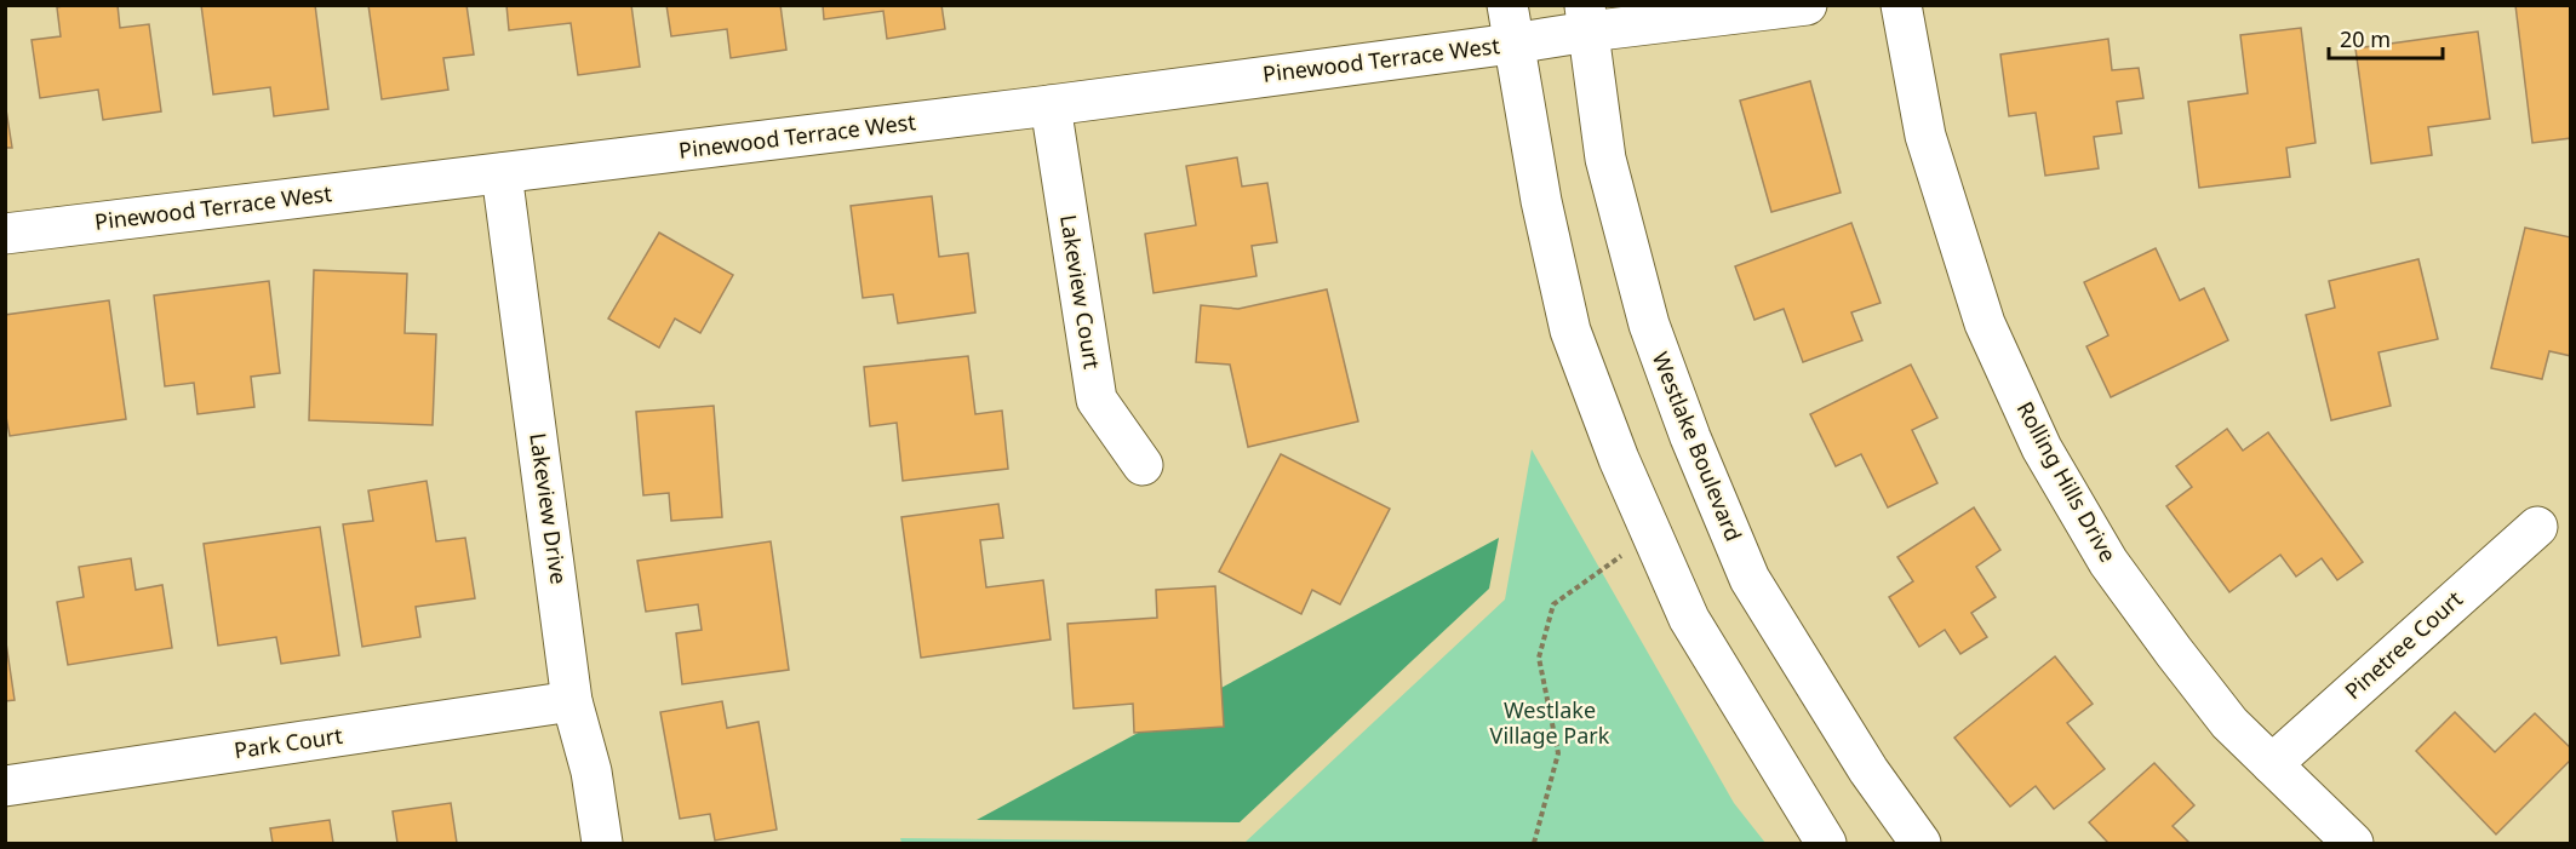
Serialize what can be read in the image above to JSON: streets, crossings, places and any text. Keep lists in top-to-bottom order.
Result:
{
  "streets": {
    "street": [
      "Pinewood Terrace West",
      "Lakeview Court",
      "Westlake Boulevard",
      "Rolling Hills Drive",
      "Lakeview Drive",
      "Pinetree Court",
      "Park Court"
    ]
  },
  "crossings": [
    ["Pinewood Terrace West", "Lakeview Court"],
    ["Pinewood Terrace West", "Westlake Boulevard"],
    ["Pinewood Terrace West", "Lakeview Drive"],
    ["Rolling Hills Drive", "Pinetree Court"],
    ["Lakeview Drive", "Park Court"]
  ],
  "parks": ["Westlake Village Park"],
  "scale_bar": "20 m"
}
